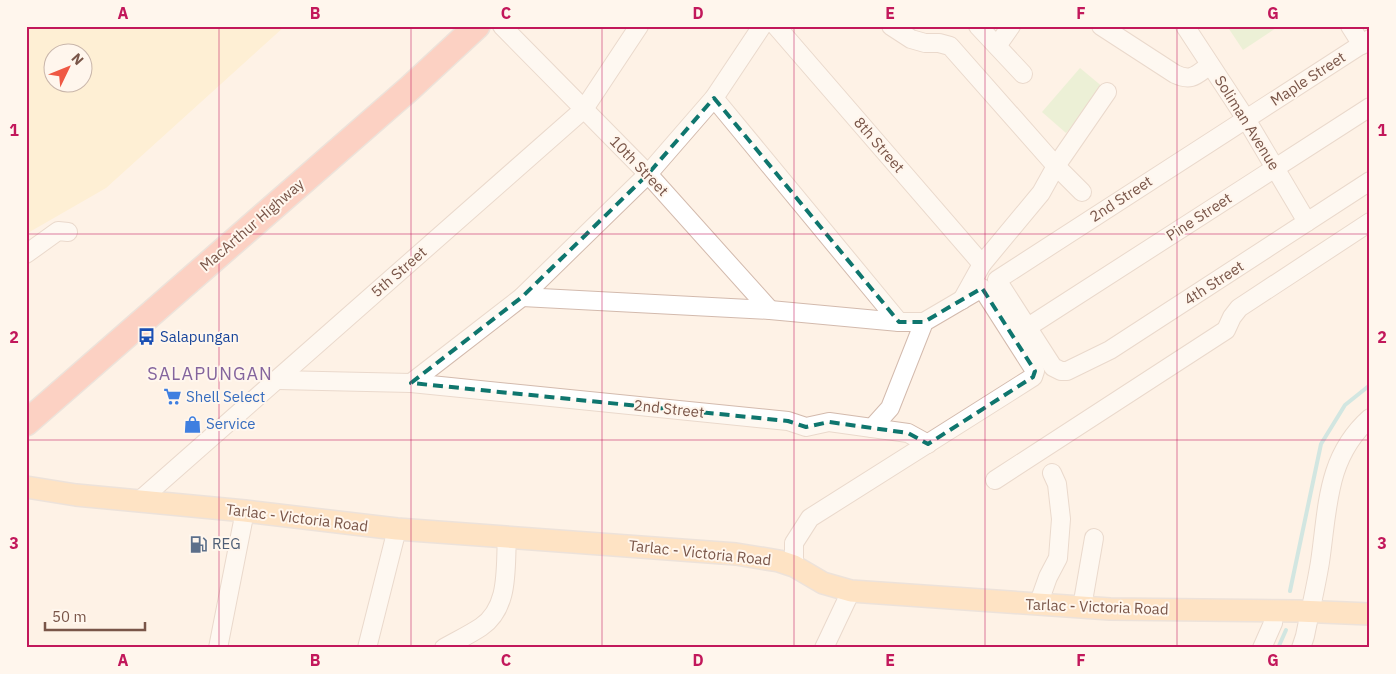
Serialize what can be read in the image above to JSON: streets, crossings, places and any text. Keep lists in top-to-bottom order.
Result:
{
  "streets": {
    "highway": ["MacArthur Highway"],
    "main road": ["Tarlac - Victoria Road"],
    "street": [
      "Maple Street",
      "Soliman Avenue",
      "8th Street",
      "10th Street",
      "2nd Street",
      "Pine Street",
      "5th Street",
      "4th Street"
    ]
  },
  "crossings": [
    ["Maple Street", "Soliman Avenue"],
    ["Maple Street", "2nd Street"],
    ["Soliman Avenue", "2nd Street"],
    ["Soliman Avenue", "Pine Street"],
    ["Soliman Avenue", "4th Street"],
    ["10th Street", "5th Street"],
    ["2nd Street", "5th Street"],
    ["Pine Street", "4th Street"],
    ["5th Street", "Tarlac - Victoria Road"]
  ],
  "districts": ["SALAPUNGAN"],
  "places": {
    "bus stop": ["Salapungan"],
    "supermarket": ["Shell Select"],
    "shop": ["Service"],
    "fuel station": ["REG"]
  },
  "scale_bar": "50 m",
  "north": "top right",
  "grid": {
    "columns": [
      "A",
      "B",
      "C",
      "D",
      "E",
      "F",
      "G"
    ],
    "rows": ["1", "2", "3"]
  }
}
